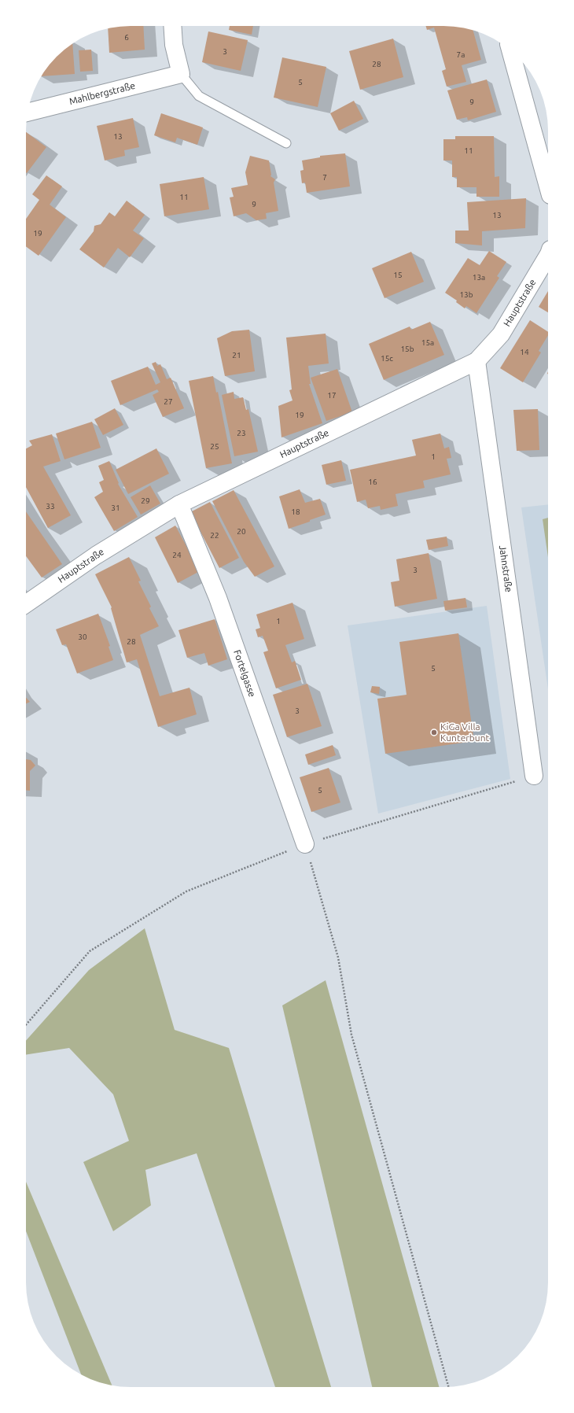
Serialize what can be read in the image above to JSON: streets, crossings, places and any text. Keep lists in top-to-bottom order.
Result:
{
  "streets": {
    "street": [
      "Mahlbergstraße",
      "Hauptstraße",
      "Jahnstraße",
      "Fortelgasse"
    ]
  },
  "crossings": [
    ["Hauptstraße", "Jahnstraße"],
    ["Hauptstraße", "Fortelgasse"]
  ],
  "places": ["KiGa Villa Kunterbunt"],
  "house_numbers": [
    "6",
    "3",
    "7a",
    "28",
    "5",
    "9",
    "13",
    "11",
    "7",
    "11",
    "9",
    "13",
    "19",
    "15",
    "13a",
    "13b",
    "15a",
    "15b",
    "14",
    "21",
    "15c",
    "17",
    "27",
    "19",
    "23",
    "25",
    "1",
    "16",
    "29",
    "33",
    "31",
    "18",
    "20",
    "22",
    "24",
    "3",
    "1",
    "30",
    "28",
    "5",
    "3",
    "5"
  ]
}
